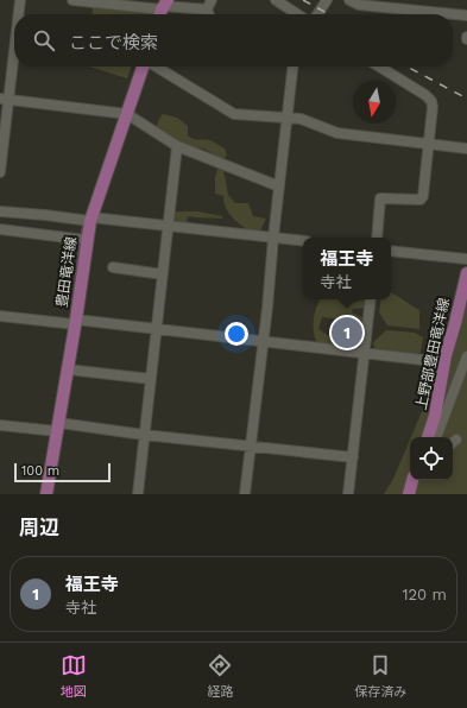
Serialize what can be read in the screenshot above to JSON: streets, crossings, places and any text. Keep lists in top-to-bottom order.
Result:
{
  "streets": {
    "main road": ["豊田竜洋線", "上野部豊田竜洋線"]
  },
  "scale_bar": "100 m",
  "north": "bottom",
  "page": {
    "search": "ここで検索",
    "popup": ["福王寺", "寺社"],
    "pins": "1",
    "scale": "100 m",
    "heading": "周辺",
    "list": [
      {
        "mark": "1",
        "name": "福王寺",
        "note": "寺社",
        "value": "120 m"
      }
    ],
    "nav": ["地図", "経路", "保存済み"]
  }
}
